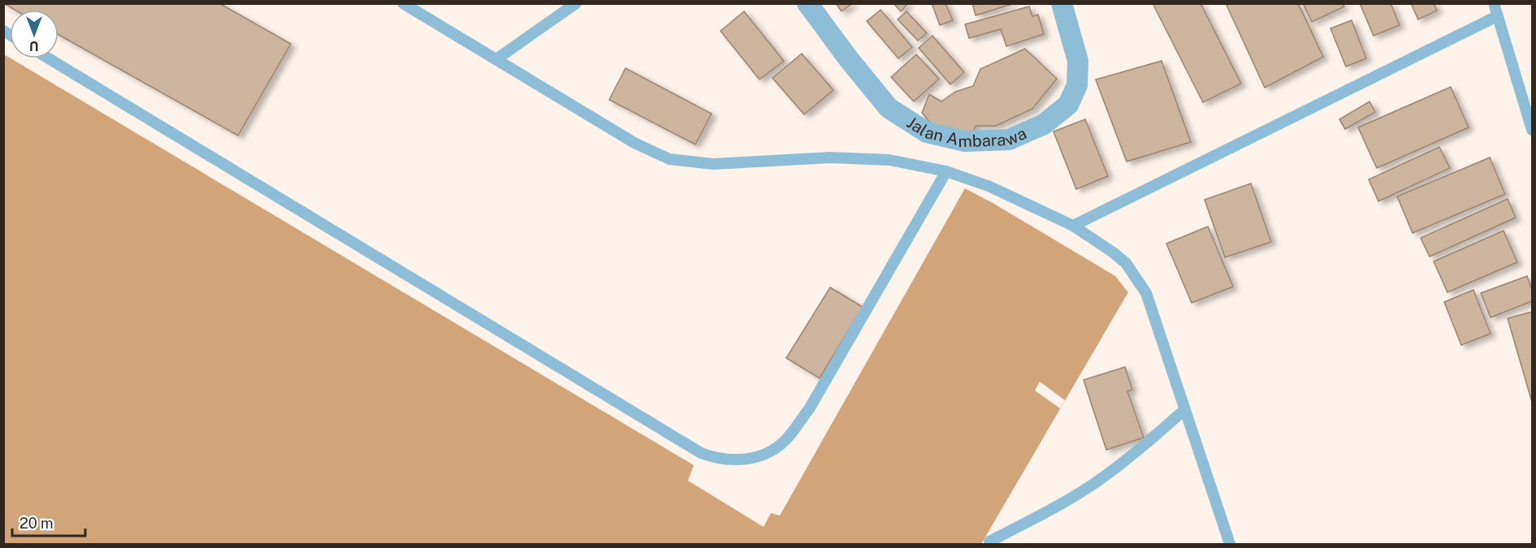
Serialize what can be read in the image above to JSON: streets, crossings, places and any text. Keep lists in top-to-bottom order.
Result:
{
  "streets": {
    "street": ["Jalan Ambarawa"]
  },
  "scale_bar": "20 m",
  "north": "bottom"
}
